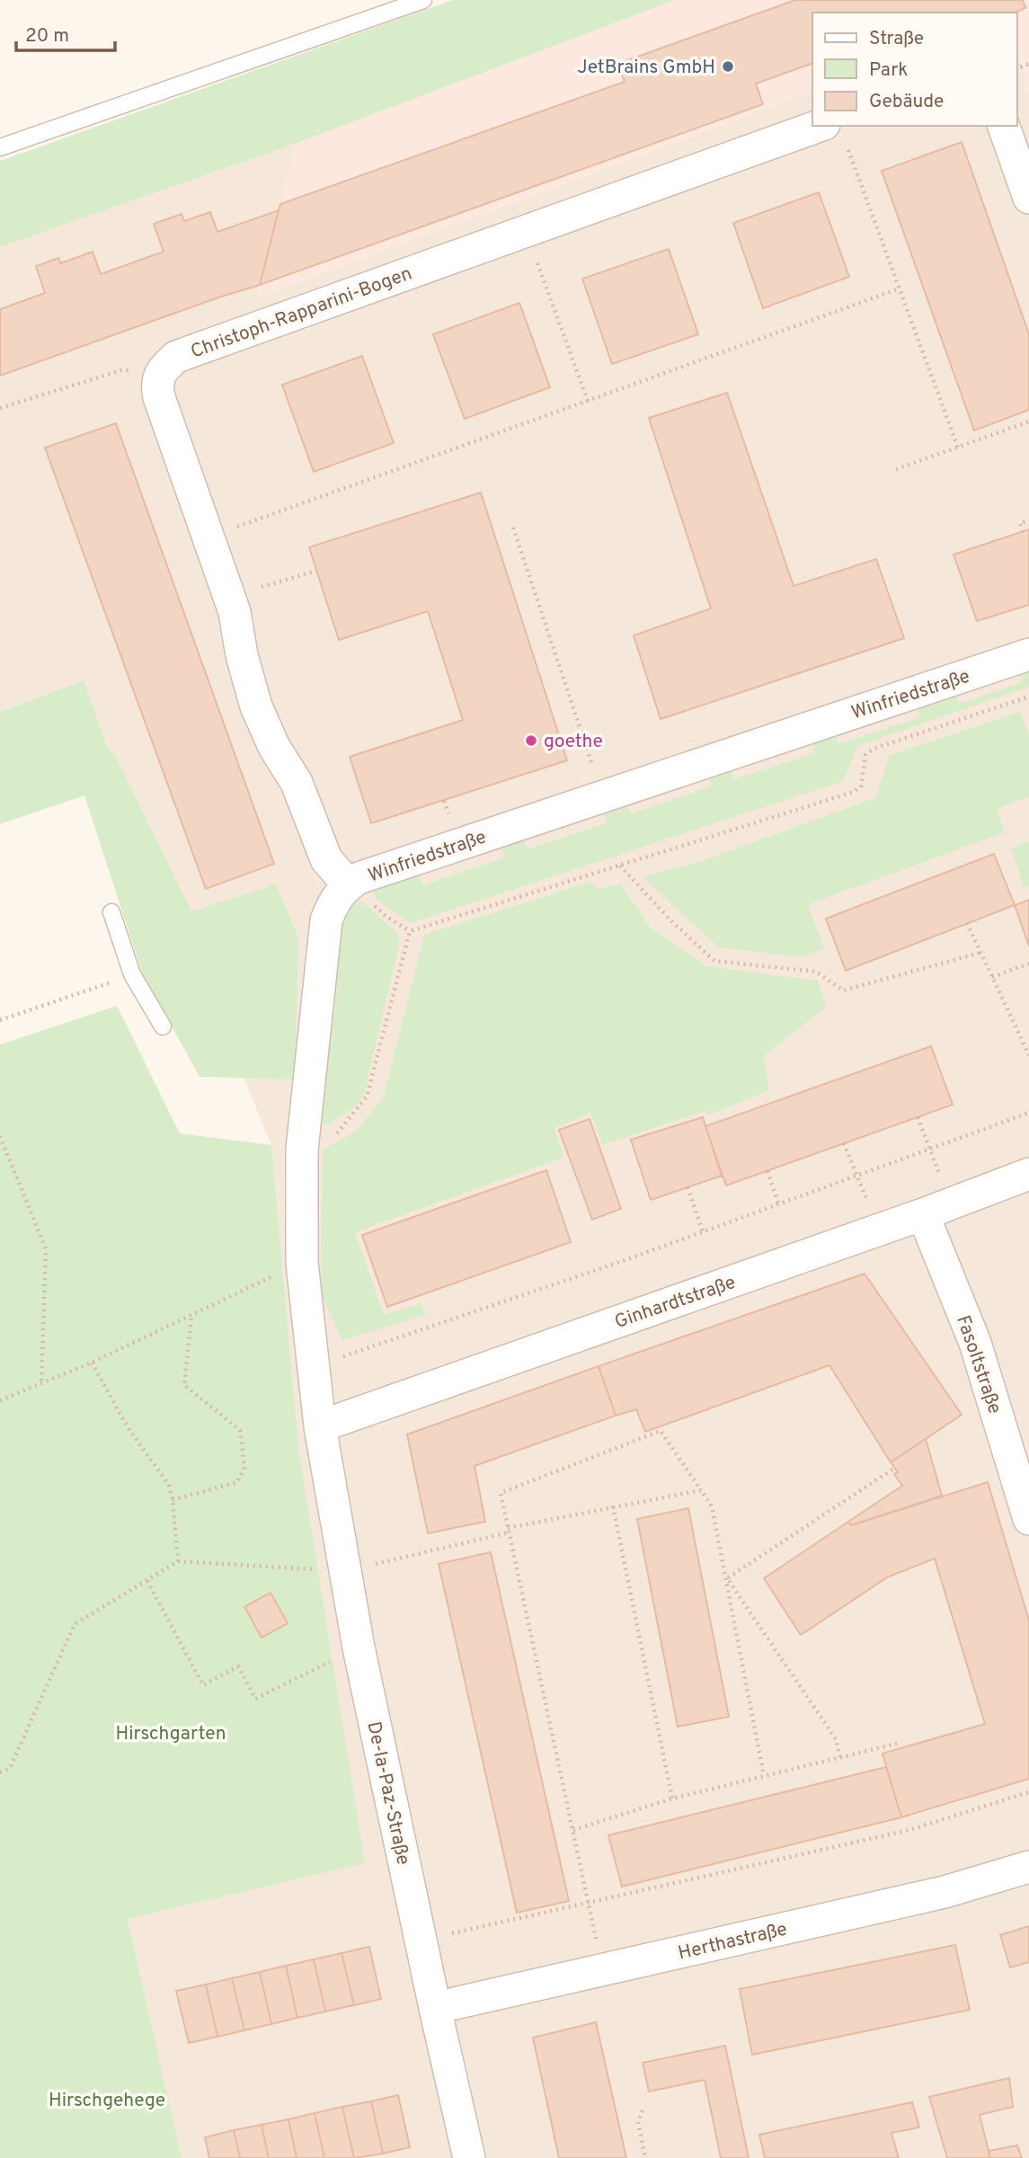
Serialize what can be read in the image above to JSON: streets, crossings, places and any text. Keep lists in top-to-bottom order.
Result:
{
  "streets": {
    "street": [
      "Christoph-Rapparini-Bogen",
      "Winfriedstraße",
      "Ginhardtstraße",
      "Fasoltstraße",
      "De-la-Paz-Straße",
      "Herthastraße"
    ]
  },
  "crossings": [
    ["Winfriedstraße", "Ginhardtstraße"],
    ["Winfriedstraße", "De-la-Paz-Straße"],
    ["Ginhardtstraße", "Fasoltstraße"],
    ["Ginhardtstraße", "De-la-Paz-Straße"],
    ["De-la-Paz-Straße", "Herthastraße"]
  ],
  "parks": ["Hirschgarten", "Hirschgehege"],
  "places": ["JetBrains GmbH", "goethe"],
  "legend": ["Straße", "Park", "Gebäude"],
  "scale_bar": "20 m"
}
